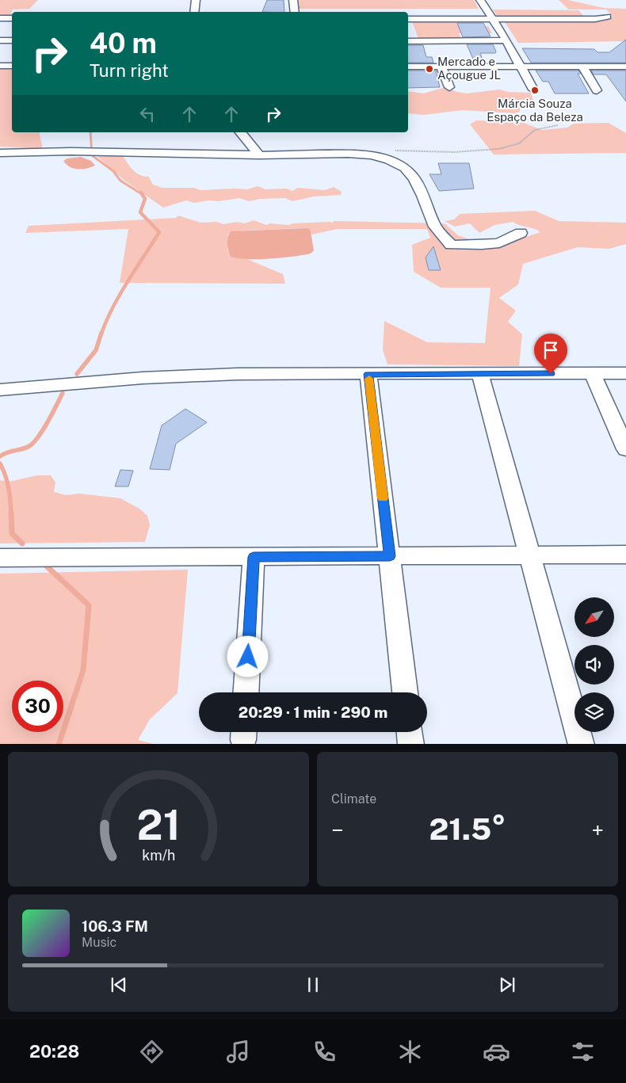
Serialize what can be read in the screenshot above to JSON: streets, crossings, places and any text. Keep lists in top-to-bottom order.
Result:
{
  "places": ["Mercado e Açougue JL", "Márcia Souza Espaço da Beleza"],
  "north": "bottom left",
  "page": {
    "turn": ["40 m", "Turn right"],
    "limit": "30",
    "trip": "20:29 · 1 min · 290 m",
    "tile": "Climate",
    "heat": ["−", "21.5°", "+"],
    "song": ["106.3 FM", "Music"],
    "tabs": "20:28",
    "gauge": ["21", "km/h"]
  }
}
